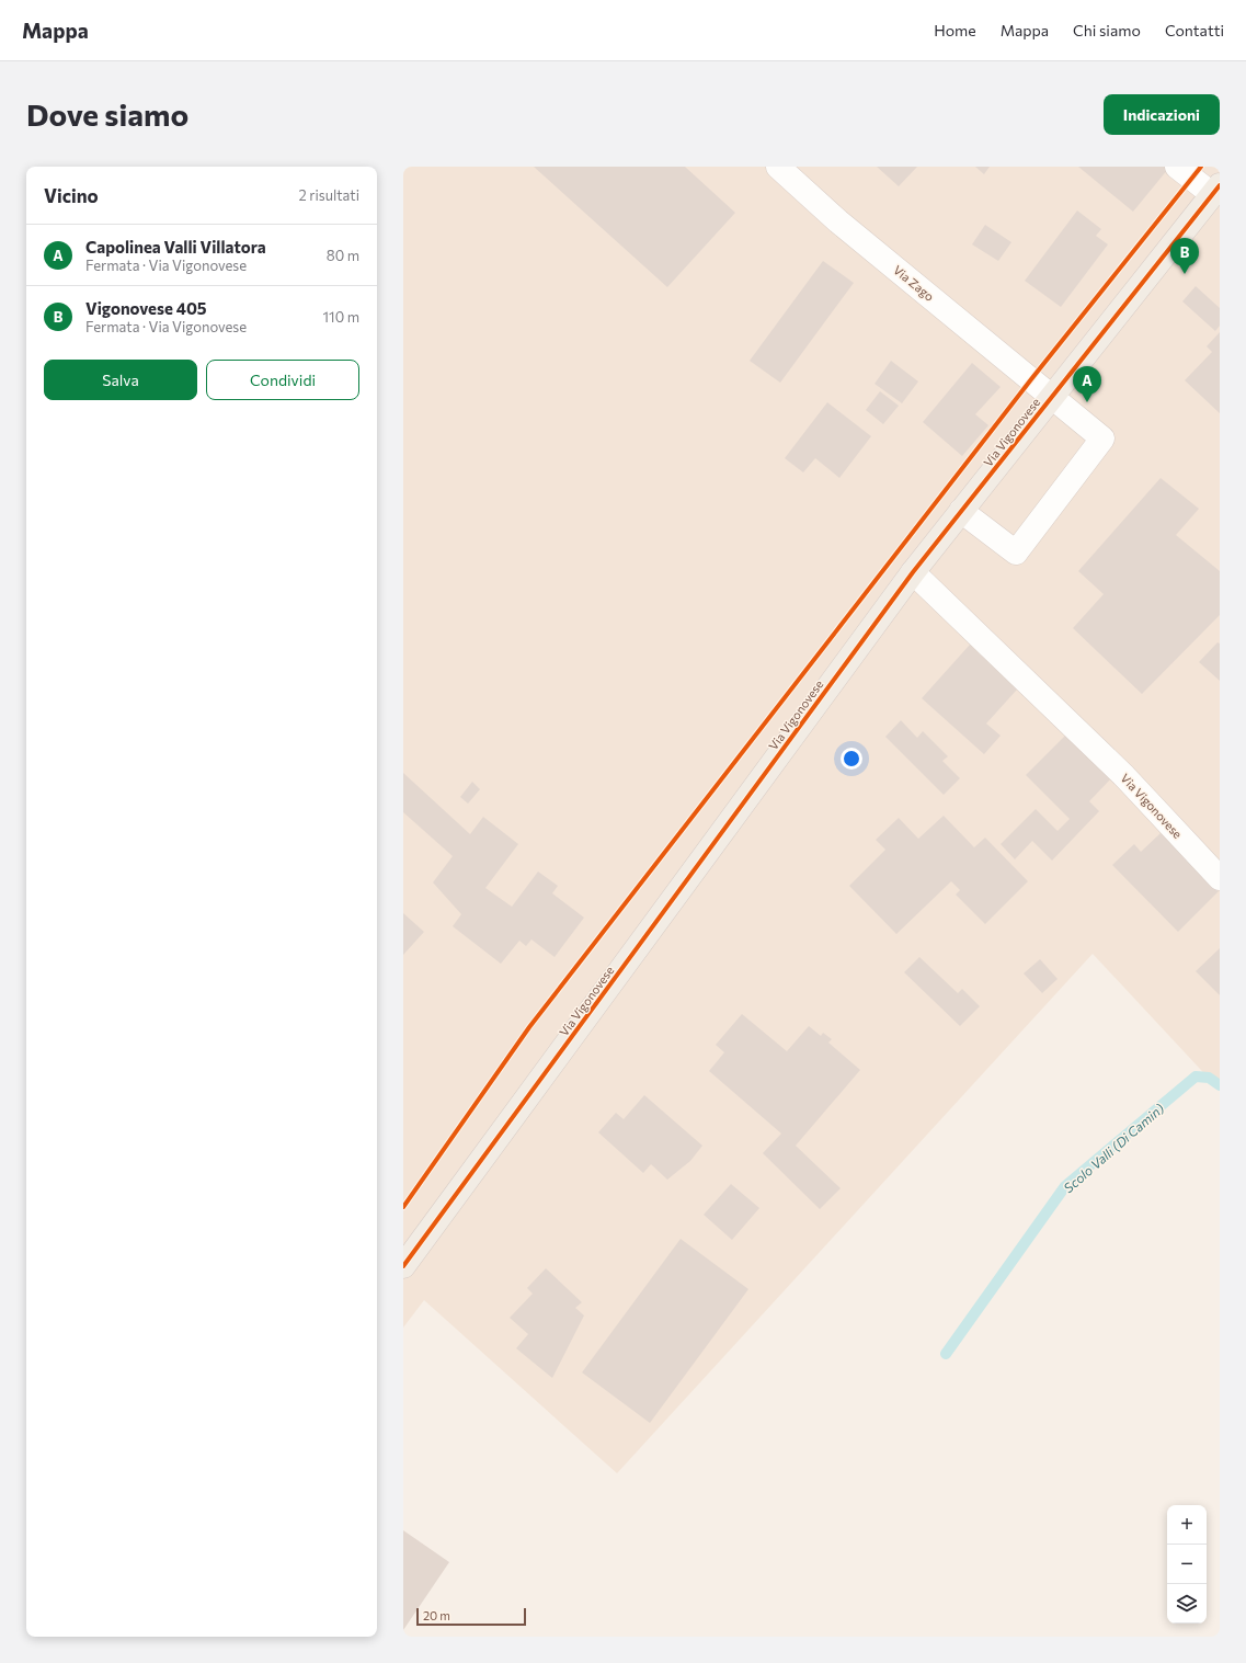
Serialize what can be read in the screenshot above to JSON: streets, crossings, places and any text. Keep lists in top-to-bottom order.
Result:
{
  "streets": {
    "main road": ["Via Vigonovese"],
    "street": ["Via Zago"]
  },
  "crossings": [
    ["Via Zago", "Via Vigonovese"]
  ],
  "water": ["Scolo Valli (Di Camin)"],
  "scale_bar": "20 m",
  "page": {
    "header": "Mappa",
    "nav": [
      "Home",
      "Mappa",
      "Chi siamo",
      "Contatti"
    ],
    "buttons": [
      "Indicazioni",
      ["Salva", "Condividi"]
    ],
    "title": "Dove siamo",
    "heading": ["Vicino", "2 risultati"],
    "list": [
      {
        "mark": "A",
        "name": "Capolinea Valli Villatora",
        "note": "Fermata · Via Vigonovese",
        "value": "80 m"
      },
      {
        "mark": "B",
        "name": "Vigonovese 405",
        "note": "Fermata · Via Vigonovese",
        "value": "110 m"
      }
    ],
    "pins": ["B", "A"],
    "map_buttons": ["+", "−"],
    "scale": "20 m"
  }
}
